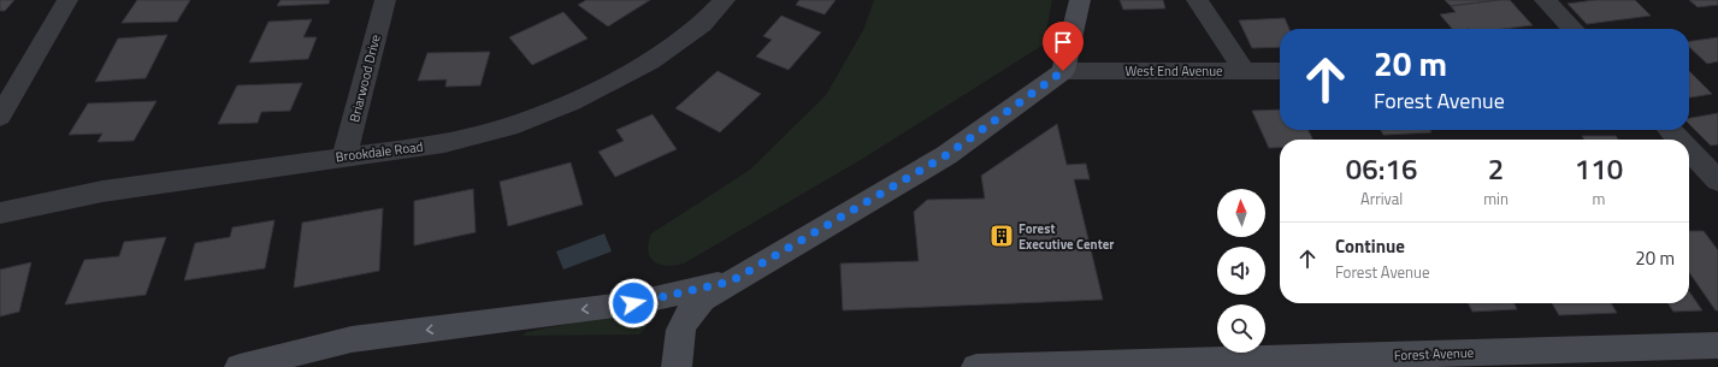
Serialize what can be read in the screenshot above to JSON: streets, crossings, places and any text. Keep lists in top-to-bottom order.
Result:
{
  "streets": {
    "main road": ["Forest Avenue"],
    "street": ["West End Avenue", "Briarwood Drive", "Brookdale Road"]
  },
  "crossings": [
    ["Briarwood Drive", "Brookdale Road"]
  ],
  "places": {
    "building": ["Forest Executive Center"]
  },
  "north": "top",
  "page": {
    "turn": ["20 m", "Forest Avenue"],
    "eta": [
      "06:16",
      "Arrival",
      "2",
      "min",
      "110",
      "m"
    ],
    "list": [
      {
        "name": "Continue",
        "note": "Forest Avenue",
        "value": "20 m"
      }
    ]
  }
}
